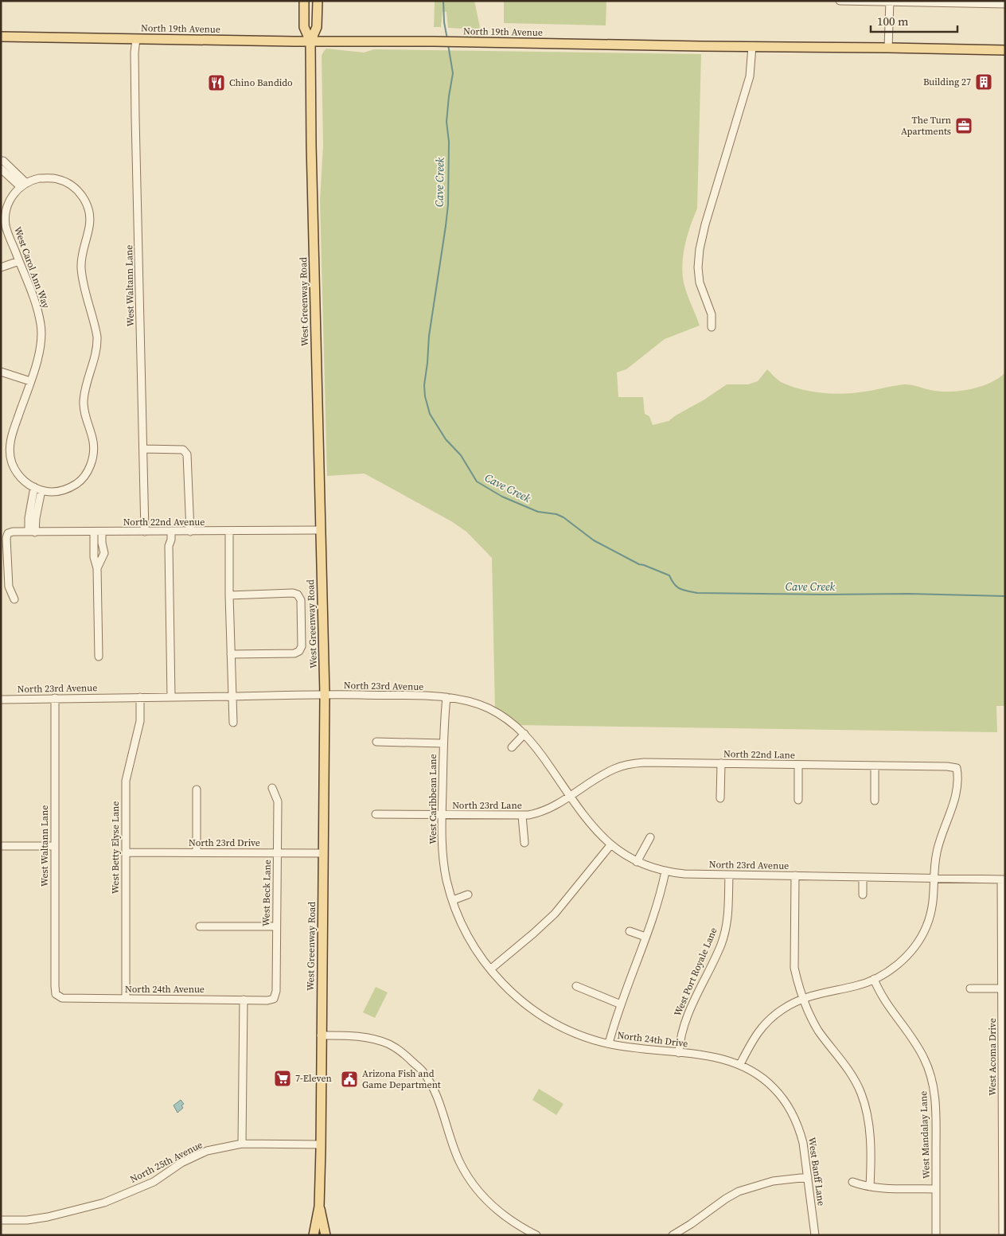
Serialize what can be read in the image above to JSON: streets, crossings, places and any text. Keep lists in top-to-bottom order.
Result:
{
  "streets": {
    "main road": ["North 19th Avenue", "West Greenway Road"],
    "street": [
      "West Carol Ann Way",
      "West Waltann Lane",
      "North 22nd Avenue",
      "North 23rd Avenue",
      "North 22nd Lane",
      "West Caribbean Lane",
      "North 23rd Lane",
      "North 23rd Drive",
      "West Betty Elyse Lane",
      "West Beck Lane",
      "West Port Royale Lane",
      "North 24th Avenue",
      "North 24th Drive",
      "West Acoma Drive",
      "West Mandalay Lane",
      "North 25th Avenue",
      "West Banff Lane"
    ]
  },
  "crossings": [
    ["North 19th Avenue", "West Waltann Lane"],
    ["North 19th Avenue", "West Greenway Road"],
    ["West Waltann Lane", "North 22nd Avenue"],
    ["West Waltann Lane", "North 23rd Avenue"],
    ["West Waltann Lane", "North 24th Avenue"],
    ["West Greenway Road", "North 22nd Avenue"],
    ["West Greenway Road", "North 23rd Avenue"],
    ["West Greenway Road", "North 23rd Drive"],
    ["West Greenway Road", "North 25th Avenue"],
    ["North 23rd Avenue", "North 22nd Lane"],
    ["North 23rd Avenue", "West Caribbean Lane"],
    ["North 23rd Avenue", "North 23rd Lane"],
    ["North 23rd Avenue", "West Betty Elyse Lane"],
    ["North 23rd Avenue", "West Port Royale Lane"],
    ["North 23rd Avenue", "West Acoma Drive"],
    ["North 22nd Lane", "North 23rd Lane"],
    ["West Caribbean Lane", "North 23rd Lane"],
    ["West Caribbean Lane", "North 24th Drive"],
    ["North 23rd Drive", "West Betty Elyse Lane"],
    ["North 23rd Drive", "West Beck Lane"],
    ["West Betty Elyse Lane", "North 24th Avenue"],
    ["West Beck Lane", "North 24th Avenue"],
    ["West Port Royale Lane", "North 24th Drive"],
    ["North 24th Drive", "West Banff Lane"]
  ],
  "water": ["Cave Creek"],
  "places": {
    "building": ["Building 27"],
    "restaurant": ["Chino Bandido"],
    "office": ["The Turn Apartments"],
    "supermarket": ["7-Eleven"],
    "public building": ["Arizona Fish and Game Department"]
  },
  "scale_bar": "100 m"
}
